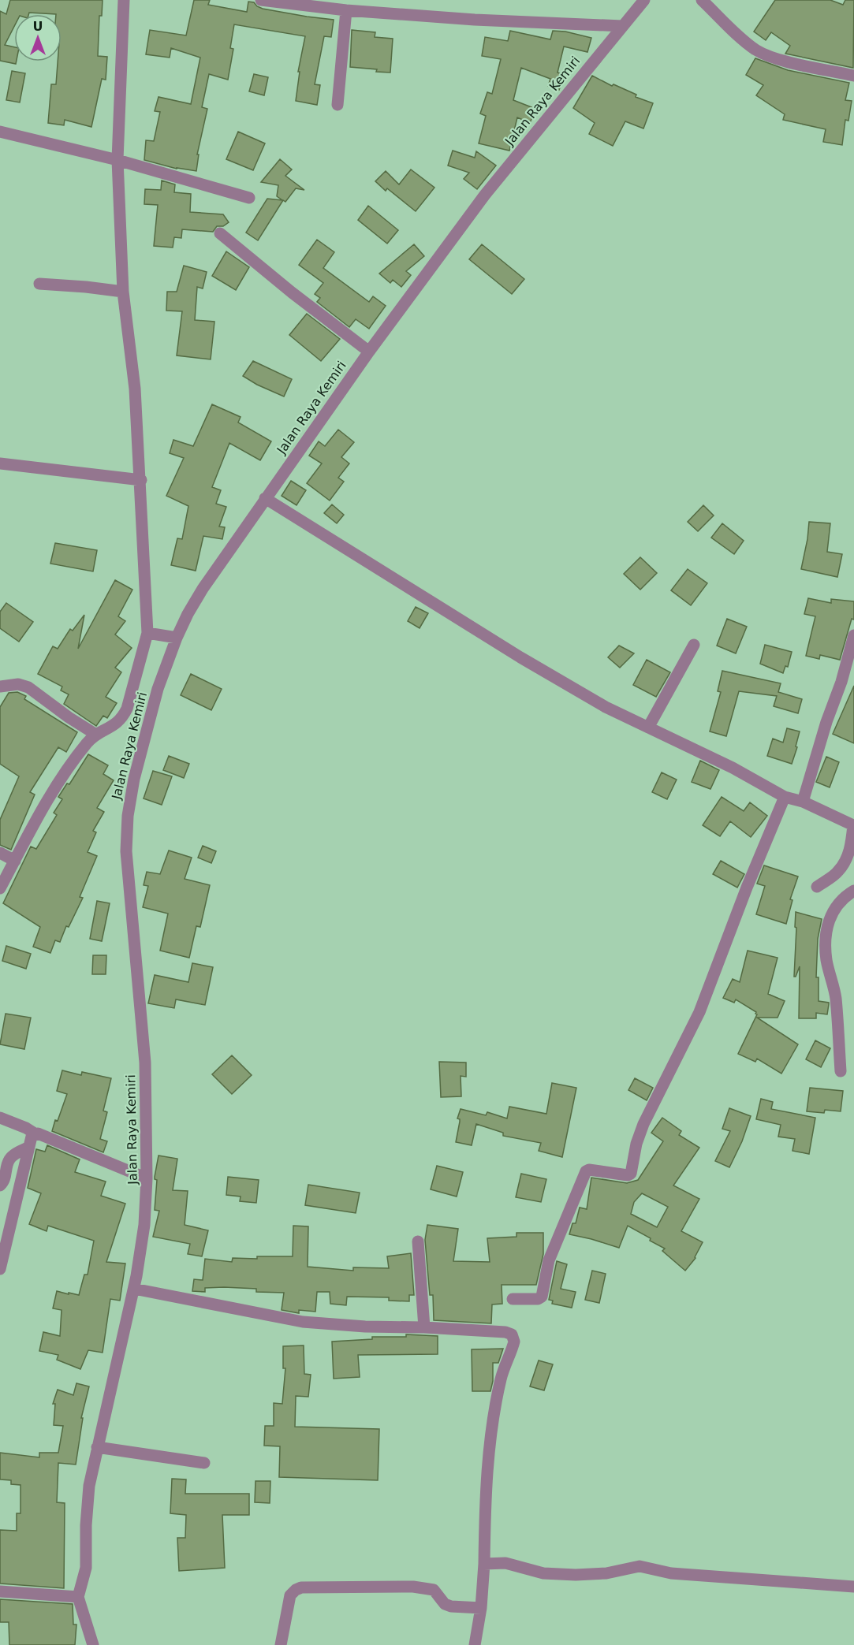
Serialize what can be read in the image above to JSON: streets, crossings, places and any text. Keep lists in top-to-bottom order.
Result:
{
  "streets": {
    "street": ["Jalan Raya Kemiri"]
  },
  "north": "top"
}
